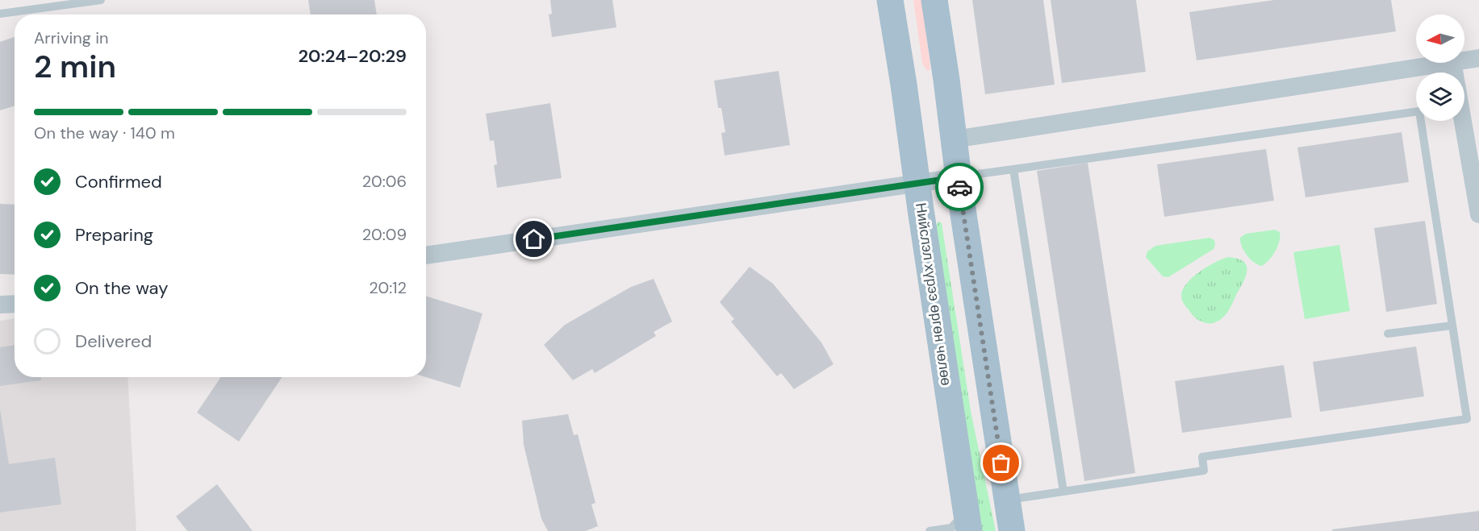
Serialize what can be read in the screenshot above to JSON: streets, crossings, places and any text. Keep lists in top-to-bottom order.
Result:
{
  "streets": {
    "main road": ["Нийслэл хүрээ өргөн чөлөө"]
  },
  "north": "left",
  "page": {
    "heading": ["2 min", "Arriving in", "20:24–20:29"],
    "bar": "On the way · 140 m",
    "list": [
      ["Confirmed", "20:06"],
      ["Preparing", "20:09"],
      ["On the way", "20:12"],
      "Delivered"
    ]
  }
}
